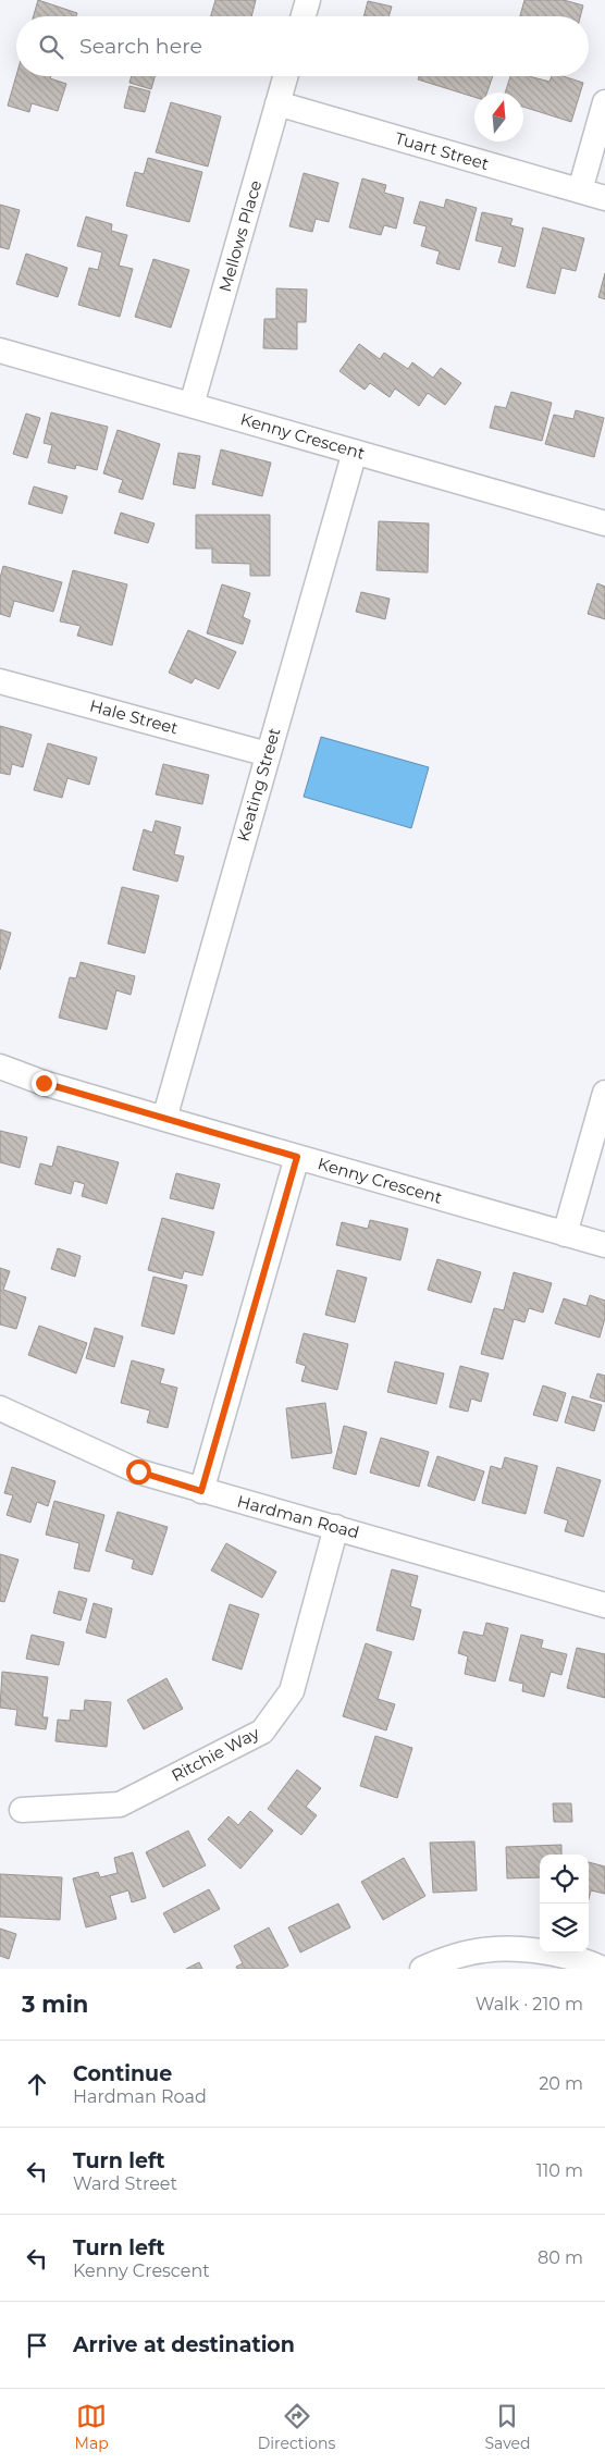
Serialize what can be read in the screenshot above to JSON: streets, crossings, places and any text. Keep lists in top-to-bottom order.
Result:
{
  "streets": {
    "street": [
      "Tuart Street",
      "Mellows Place",
      "Kenny Crescent",
      "Hale Street",
      "Keating Street",
      "Hardman Road",
      "Ritchie Way"
    ]
  },
  "crossings": [
    ["Tuart Street", "Mellows Place"],
    ["Mellows Place", "Kenny Crescent"],
    ["Kenny Crescent", "Keating Street"],
    ["Hale Street", "Keating Street"],
    ["Hardman Road", "Ritchie Way"]
  ],
  "north": "top",
  "page": {
    "search": "Search here",
    "heading": ["3 min", "Walk · 210 m"],
    "list": [
      ["Continue", "Hardman Road", "20 m"],
      ["Turn left", "Ward Street", "110 m"],
      ["Turn left", "Kenny Crescent", "80 m"],
      "Arrive at destination"
    ],
    "nav": ["Map", "Directions", "Saved"]
  }
}
